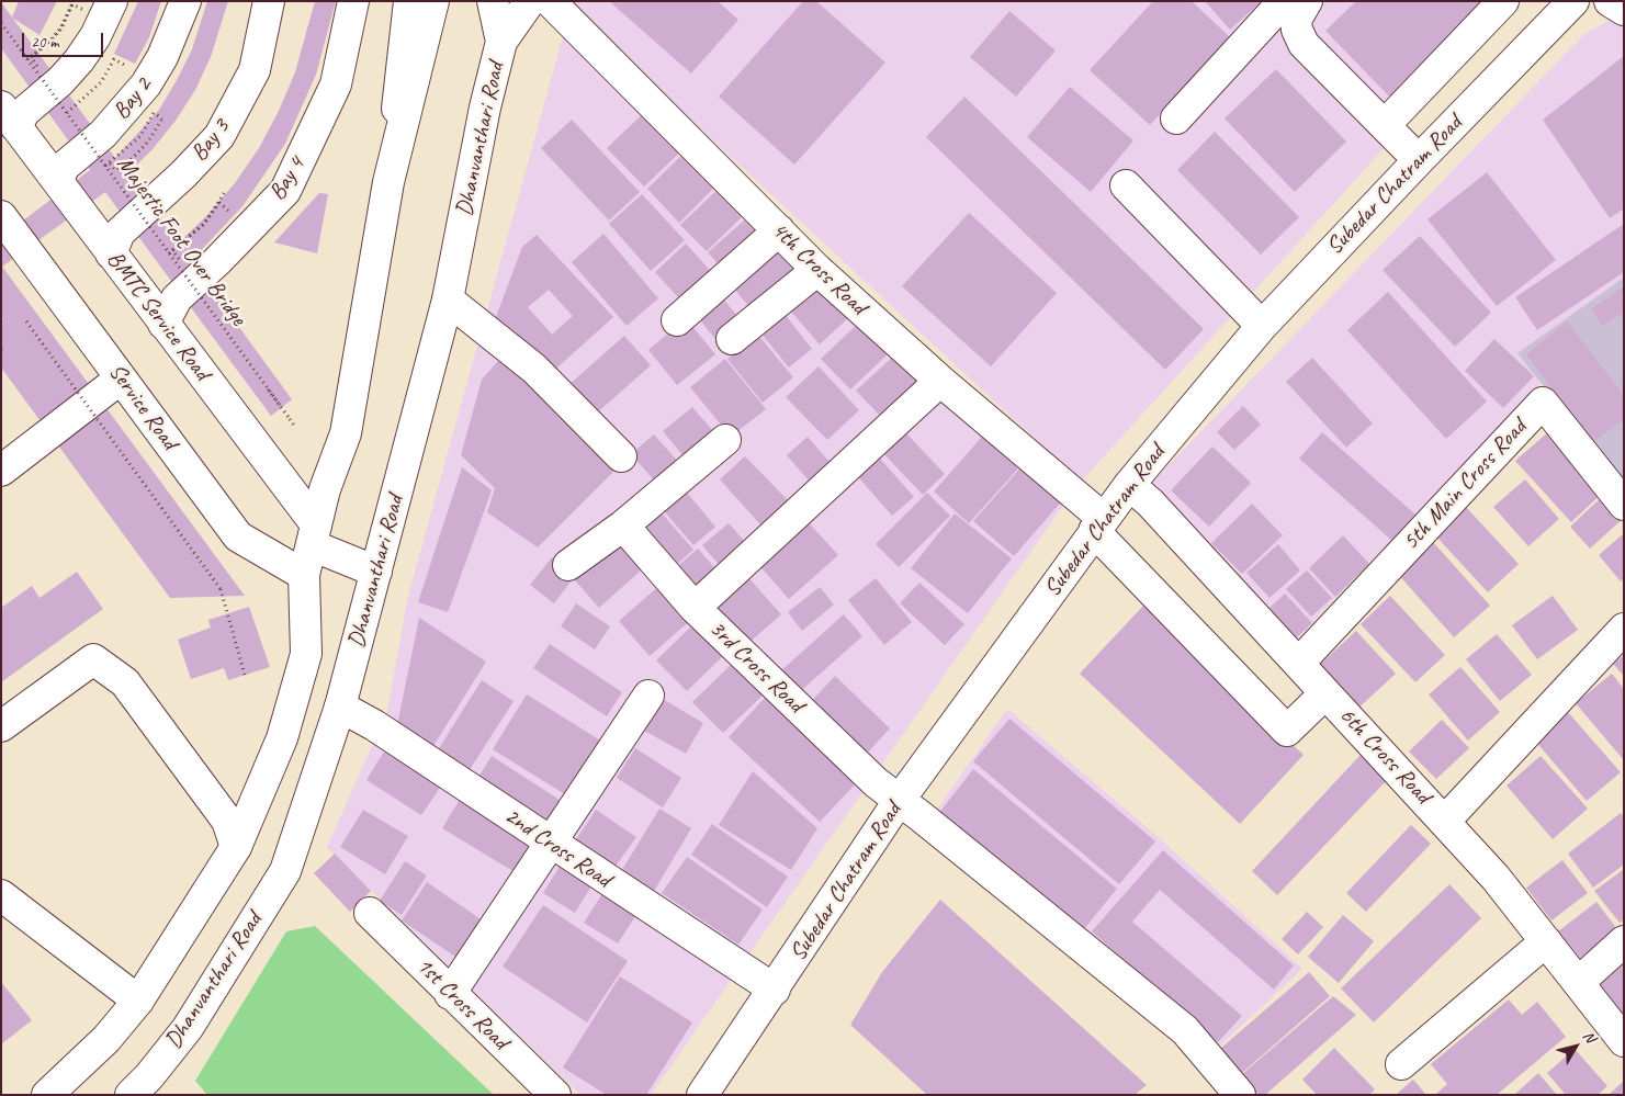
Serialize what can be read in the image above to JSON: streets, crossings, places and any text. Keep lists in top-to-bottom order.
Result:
{
  "streets": {
    "street": [
      "Bay 2",
      "Dhanvanthari Road",
      "Bay 3",
      "Bay 4",
      "Subedar Chatram Road",
      "4th Cross Road",
      "BMTC Service Road",
      "Service Road",
      "5th Main Cross Road",
      "3rd Cross Road",
      "6th Cross Road",
      "2nd Cross Road",
      "1st Cross Road"
    ],
    "path": ["Majestic Foot Over Bridge"]
  },
  "crossings": [
    ["Bay 2", "BMTC Service Road"],
    ["Dhanvanthari Road", "2nd Cross Road"],
    ["Bay 3", "BMTC Service Road"],
    ["Bay 4", "BMTC Service Road"],
    ["Subedar Chatram Road", "4th Cross Road"],
    ["Subedar Chatram Road", "3rd Cross Road"],
    ["Subedar Chatram Road", "6th Cross Road"],
    ["Subedar Chatram Road", "2nd Cross Road"],
    ["4th Cross Road", "6th Cross Road"],
    ["5th Main Cross Road", "6th Cross Road"]
  ],
  "scale_bar": "20 m",
  "north": "top right"
}
